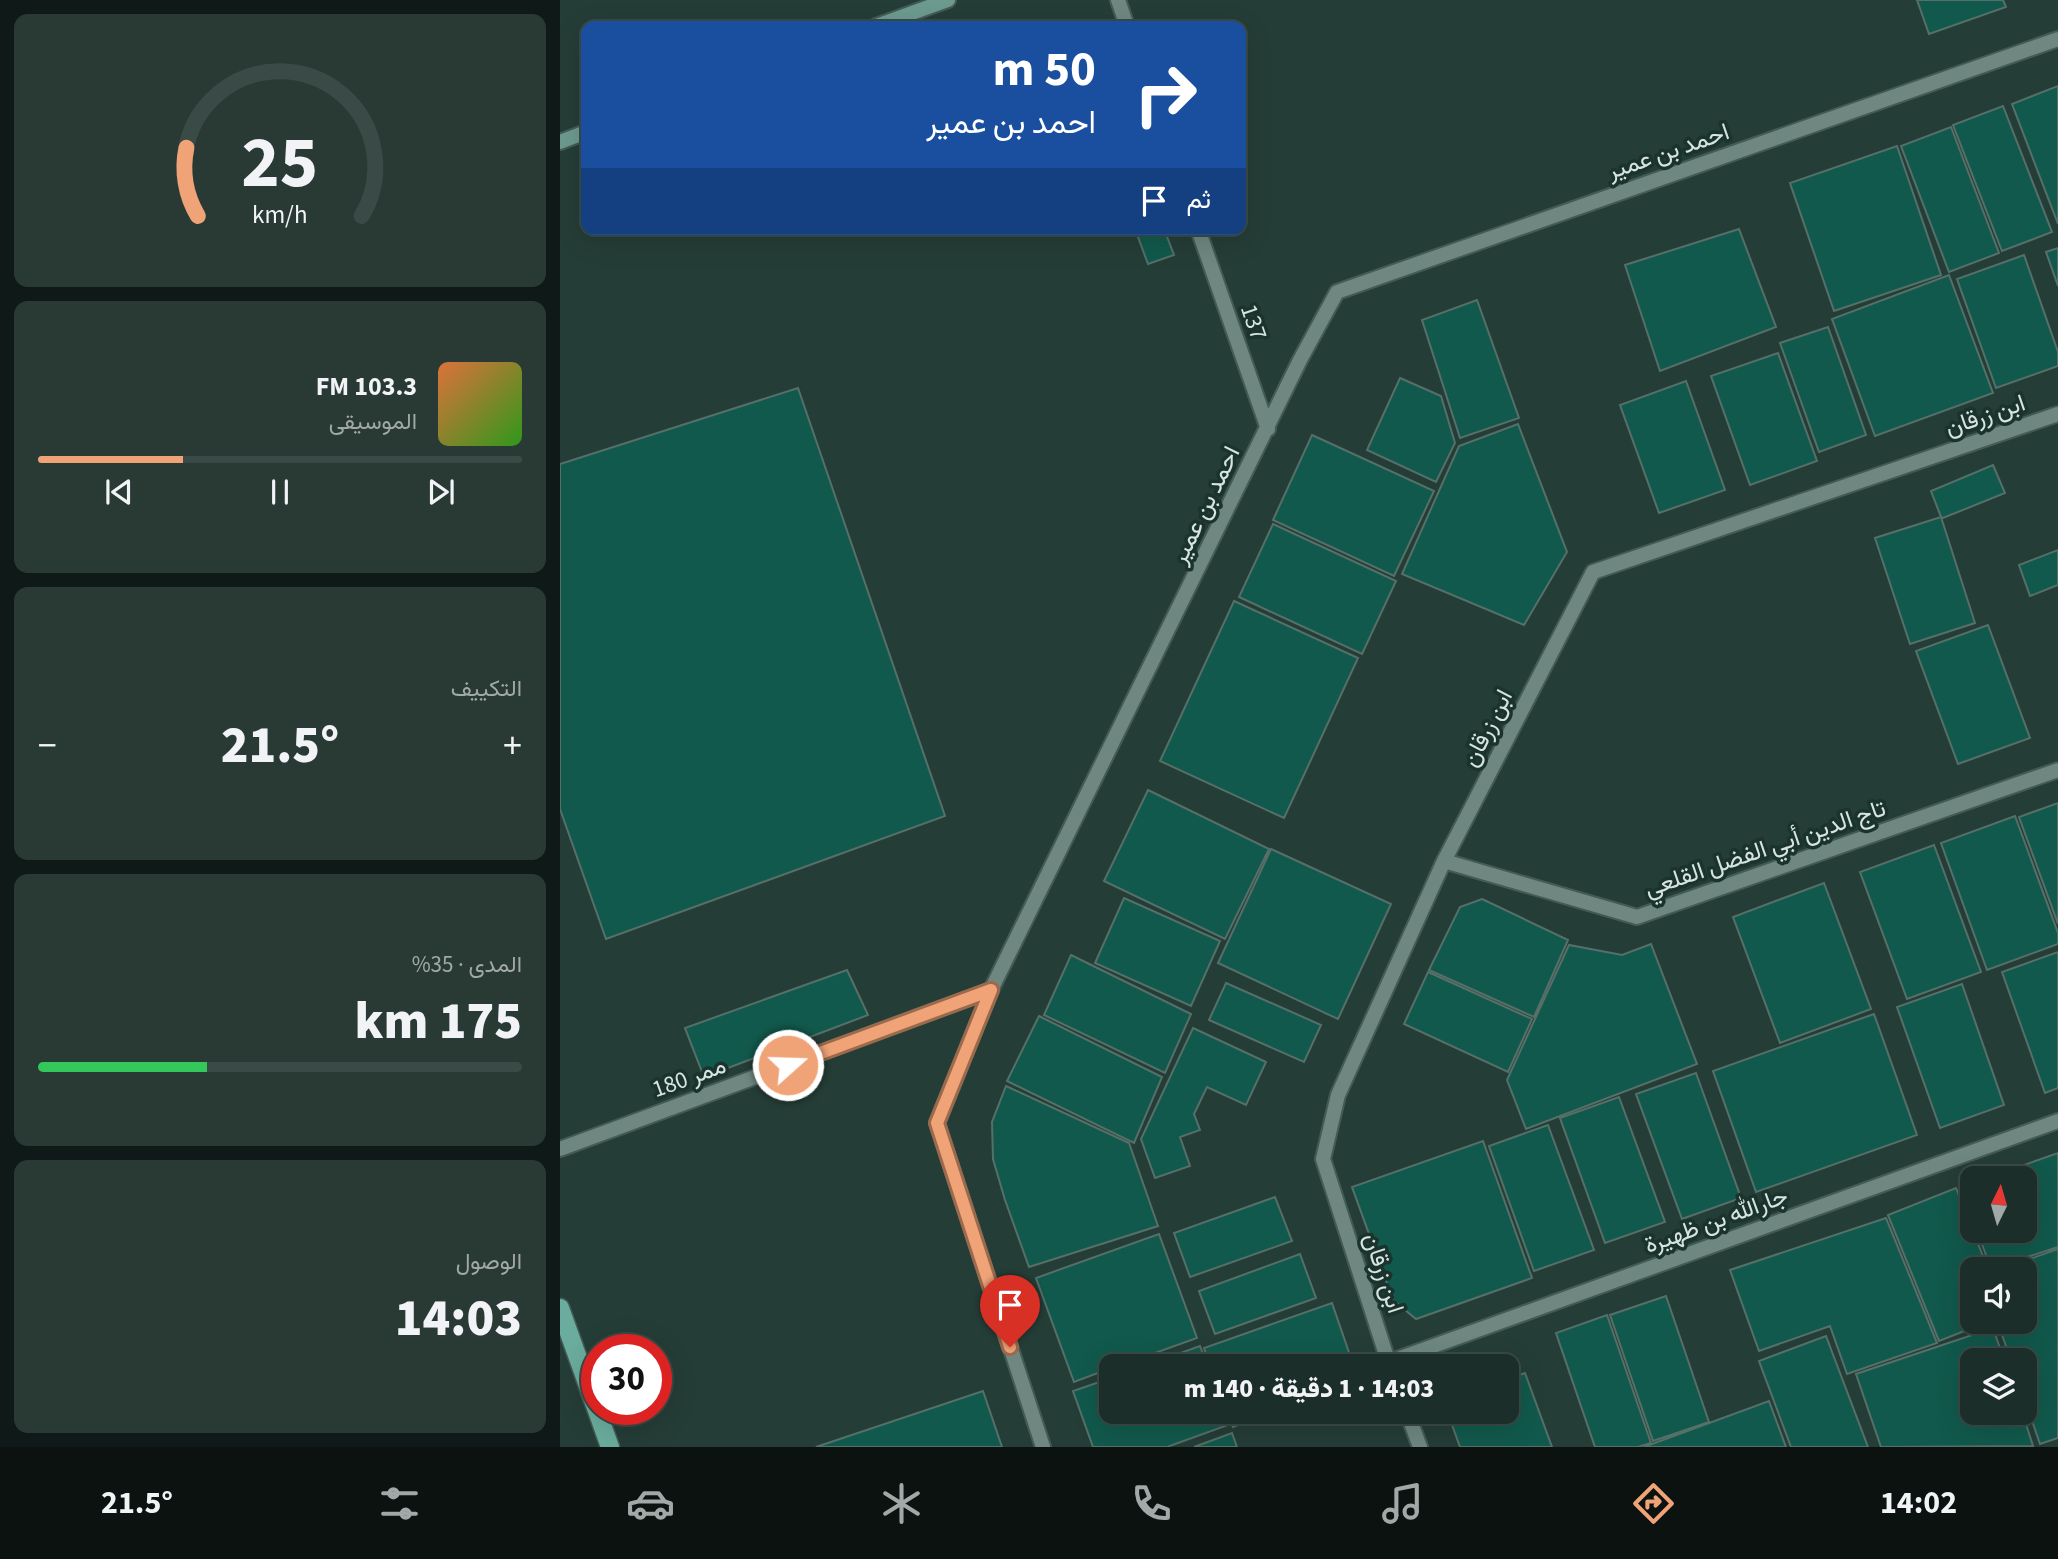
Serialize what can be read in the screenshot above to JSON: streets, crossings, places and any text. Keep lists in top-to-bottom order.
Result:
{
  "streets": {
    "street": [
      "احمد بن عمير",
      "137",
      "ابن زرقان",
      "تاج الدين أبي الفضل القلعي",
      "ممر 180",
      "جارالله بن ظهيرة"
    ]
  },
  "crossings": [
    ["احمد بن عمير", "137"],
    ["احمد بن عمير", "ممر 180"],
    ["ابن زرقان", "تاج الدين أبي الفضل القلعي"]
  ],
  "north": "top",
  "page": {
    "turn": ["50 m", "احمد بن عمير"],
    "then": "ثم",
    "song": ["103.3 FM", "الموسيقى"],
    "tile": [
      "التكييف",
      ["المدى · 35%", "175 km"],
      ["الوصول", "14:03"]
    ],
    "heat": ["−", "21.5°", "+"],
    "limit": "30",
    "trip": "14:03 · 1 دقيقة · 140 m",
    "tabs": ["14:02", "21.5°"],
    "gauge": ["25", "km/h"]
  }
}
